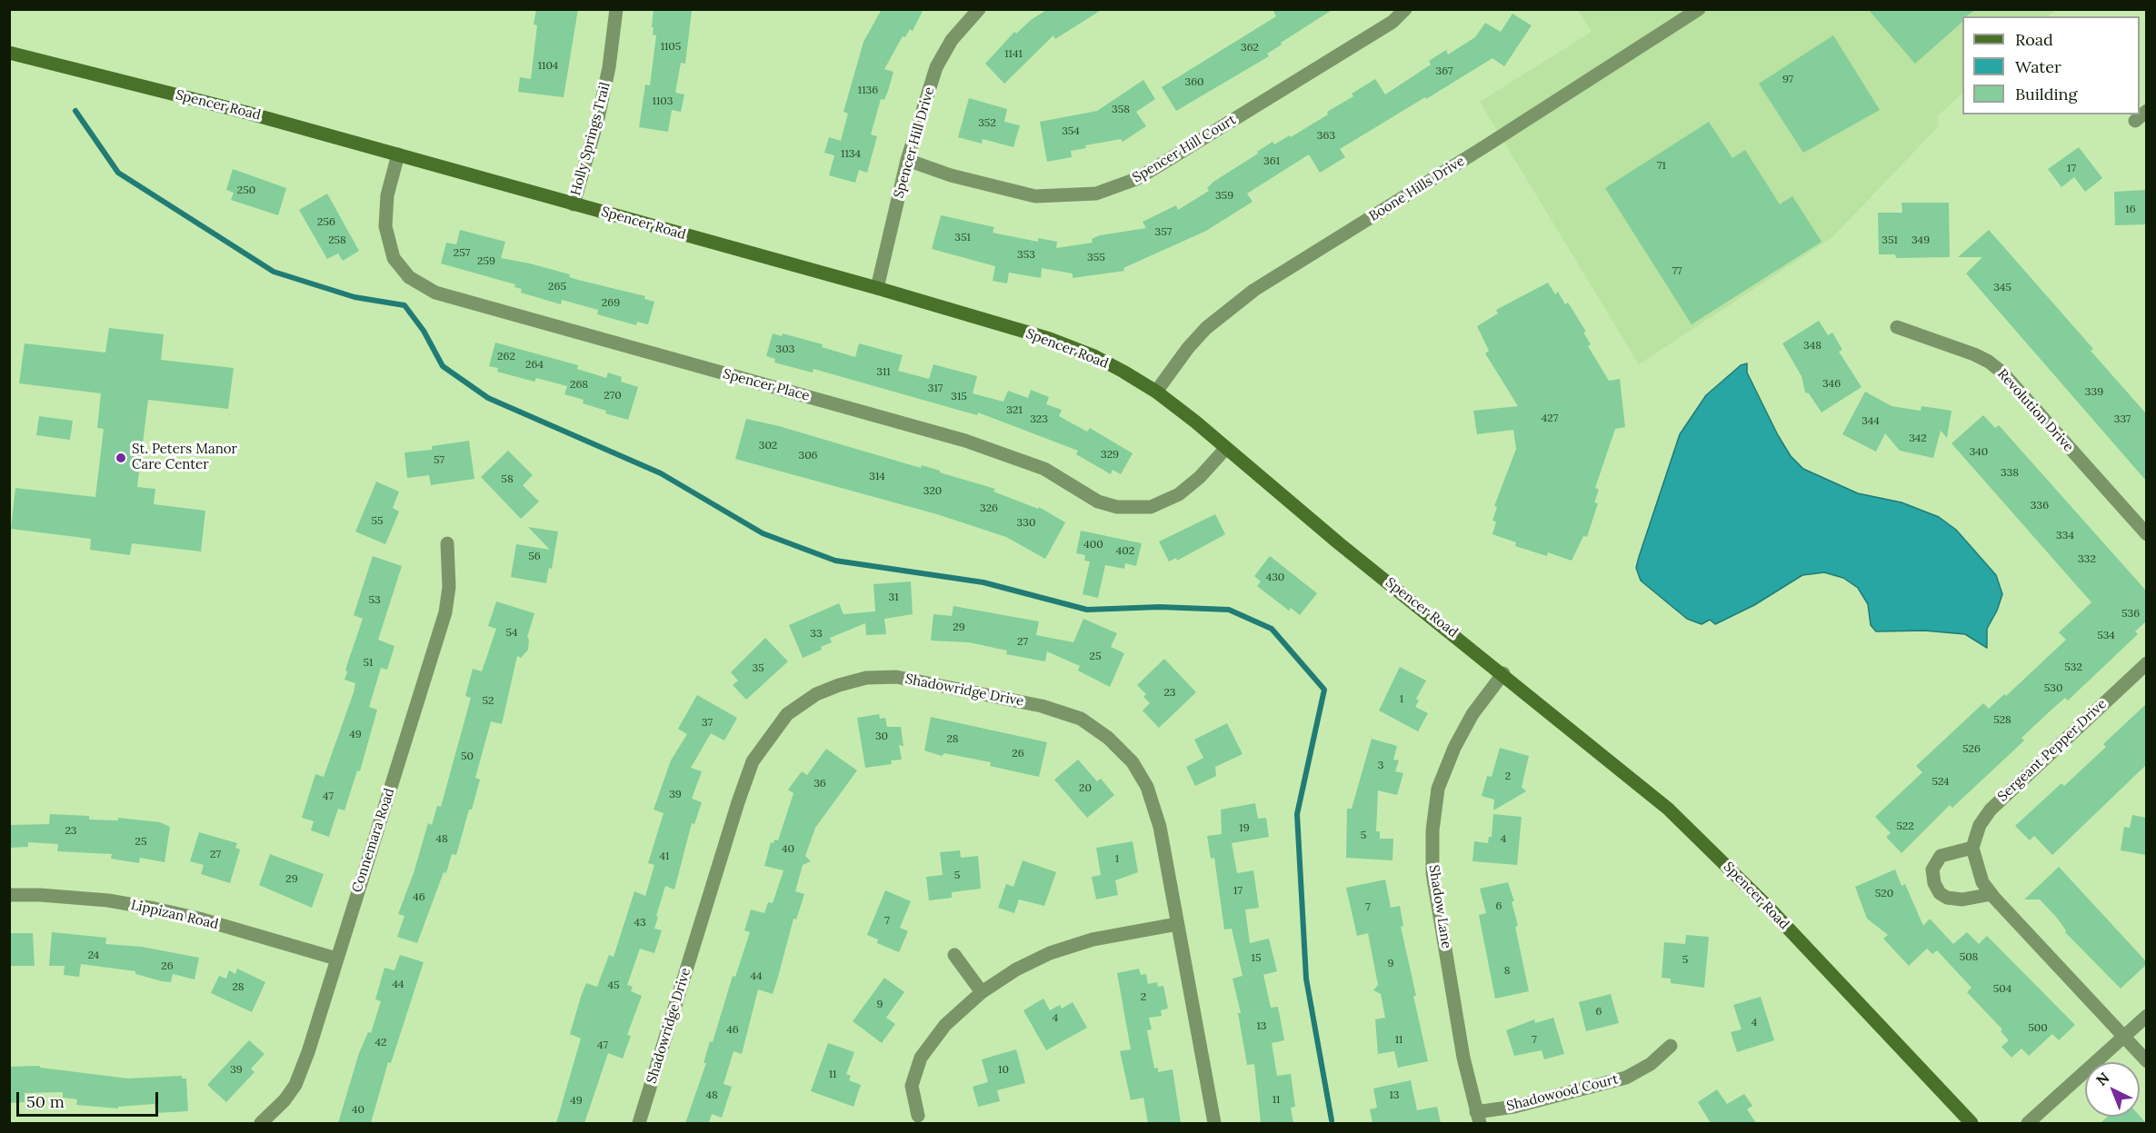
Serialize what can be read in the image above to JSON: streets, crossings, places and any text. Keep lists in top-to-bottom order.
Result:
{
  "streets": {
    "main road": ["Spencer Road"],
    "street": [
      "Holly Springs Trail",
      "Spencer Hill Drive",
      "Spencer Hill Court",
      "Boone Hills Drive",
      "Spencer Place",
      "Revolution Drive",
      "Shadowridge Drive",
      "Sergeant Pepper Drive",
      "Connemara Road",
      "Shadow Lane",
      "Lippizan Road",
      "Shadowood Court"
    ]
  },
  "crossings": [
    ["Spencer Road", "Holly Springs Trail"],
    ["Spencer Road", "Spencer Hill Drive"],
    ["Spencer Road", "Boone Hills Drive"],
    ["Spencer Road", "Spencer Place"],
    ["Spencer Road", "Shadow Lane"],
    ["Spencer Hill Drive", "Spencer Hill Court"],
    ["Connemara Road", "Lippizan Road"],
    ["Shadow Lane", "Shadowood Court"]
  ],
  "places": ["St. Peters Manor Care Center"],
  "house_numbers": [
    "1105",
    "362",
    "1141",
    "1104",
    "367",
    "97",
    "360",
    "1136",
    "1103",
    "358",
    "352",
    "354",
    "363",
    "1134",
    "361",
    "71",
    "17",
    "250",
    "359",
    "16",
    "256",
    "357",
    "351",
    "258",
    "351",
    "349",
    "257",
    "353",
    "355",
    "259",
    "77",
    "265",
    "345",
    "269",
    "348",
    "303",
    "262",
    "264",
    "311",
    "346",
    "268",
    "317",
    "339",
    "270",
    "315",
    "321",
    "427",
    "323",
    "337",
    "344",
    "342",
    "302",
    "340",
    "329",
    "306",
    "57",
    "338",
    "314",
    "58",
    "320",
    "336",
    "326",
    "55",
    "330",
    "334",
    "400",
    "402",
    "56",
    "332",
    "430",
    "31",
    "53",
    "536",
    "29",
    "54",
    "33",
    "534",
    "27",
    "25",
    "51",
    "532",
    "35",
    "530",
    "23",
    "1",
    "52",
    "528",
    "37",
    "49",
    "30",
    "28",
    "526",
    "26",
    "50",
    "3",
    "2",
    "524",
    "36",
    "20",
    "39",
    "47",
    "522",
    "19",
    "23",
    "5",
    "48",
    "4",
    "25",
    "40",
    "27",
    "41",
    "1",
    "5",
    "29",
    "17",
    "520",
    "46",
    "6",
    "7",
    "7",
    "43",
    "24",
    "508",
    "15",
    "5",
    "9",
    "26",
    "8",
    "44",
    "44",
    "45",
    "28",
    "504",
    "2",
    "9",
    "6",
    "4",
    "4",
    "13",
    "500",
    "46",
    "11",
    "7",
    "42",
    "47",
    "39",
    "10",
    "11",
    "48",
    "13",
    "11",
    "49",
    "40"
  ],
  "legend": ["Road", "Water", "Building"],
  "scale_bar": "50 m",
  "north": "top left"
}
